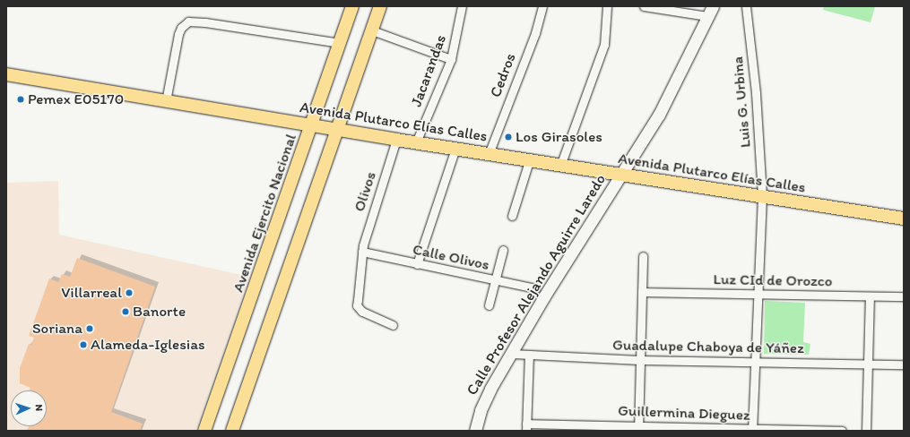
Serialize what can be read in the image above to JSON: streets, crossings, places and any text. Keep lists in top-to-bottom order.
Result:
{
  "streets": {
    "main road": ["Avenida Plutarco Elías Calles", "Avenida Ejercito Nacional"],
    "street": [
      "Jacarandas",
      "Cedros",
      "Luis G. Urbina",
      "Olivos",
      "Calle Olivos",
      "Luz CId de Orozco",
      "Calle Profesor Alejando Aguirre Laredo",
      "Guadalupe Chaboya de Yáñez",
      "Guillermina Dieguez"
    ]
  },
  "crossings": [
    ["Jacarandas", "Avenida Plutarco Elías Calles"],
    ["Cedros", "Avenida Plutarco Elías Calles"],
    ["Luis G. Urbina", "Avenida Plutarco Elías Calles"],
    ["Luis G. Urbina", "Luz CId de Orozco"],
    ["Luis G. Urbina", "Guadalupe Chaboya de Yáñez"],
    ["Luis G. Urbina", "Guillermina Dieguez"],
    ["Avenida Plutarco Elías Calles", "Olivos"],
    ["Avenida Plutarco Elías Calles", "Avenida Ejercito Nacional"],
    ["Avenida Plutarco Elías Calles", "Calle Profesor Alejando Aguirre Laredo"],
    ["Olivos", "Calle Olivos"],
    ["Calle Profesor Alejando Aguirre Laredo", "Guadalupe Chaboya de Yáñez"]
  ],
  "places": [
    "Pemex E05170",
    "Los Girasoles",
    "Villarreal",
    "Banorte",
    "Soriana",
    "Alameda-Iglesias"
  ],
  "north": "right"
}
